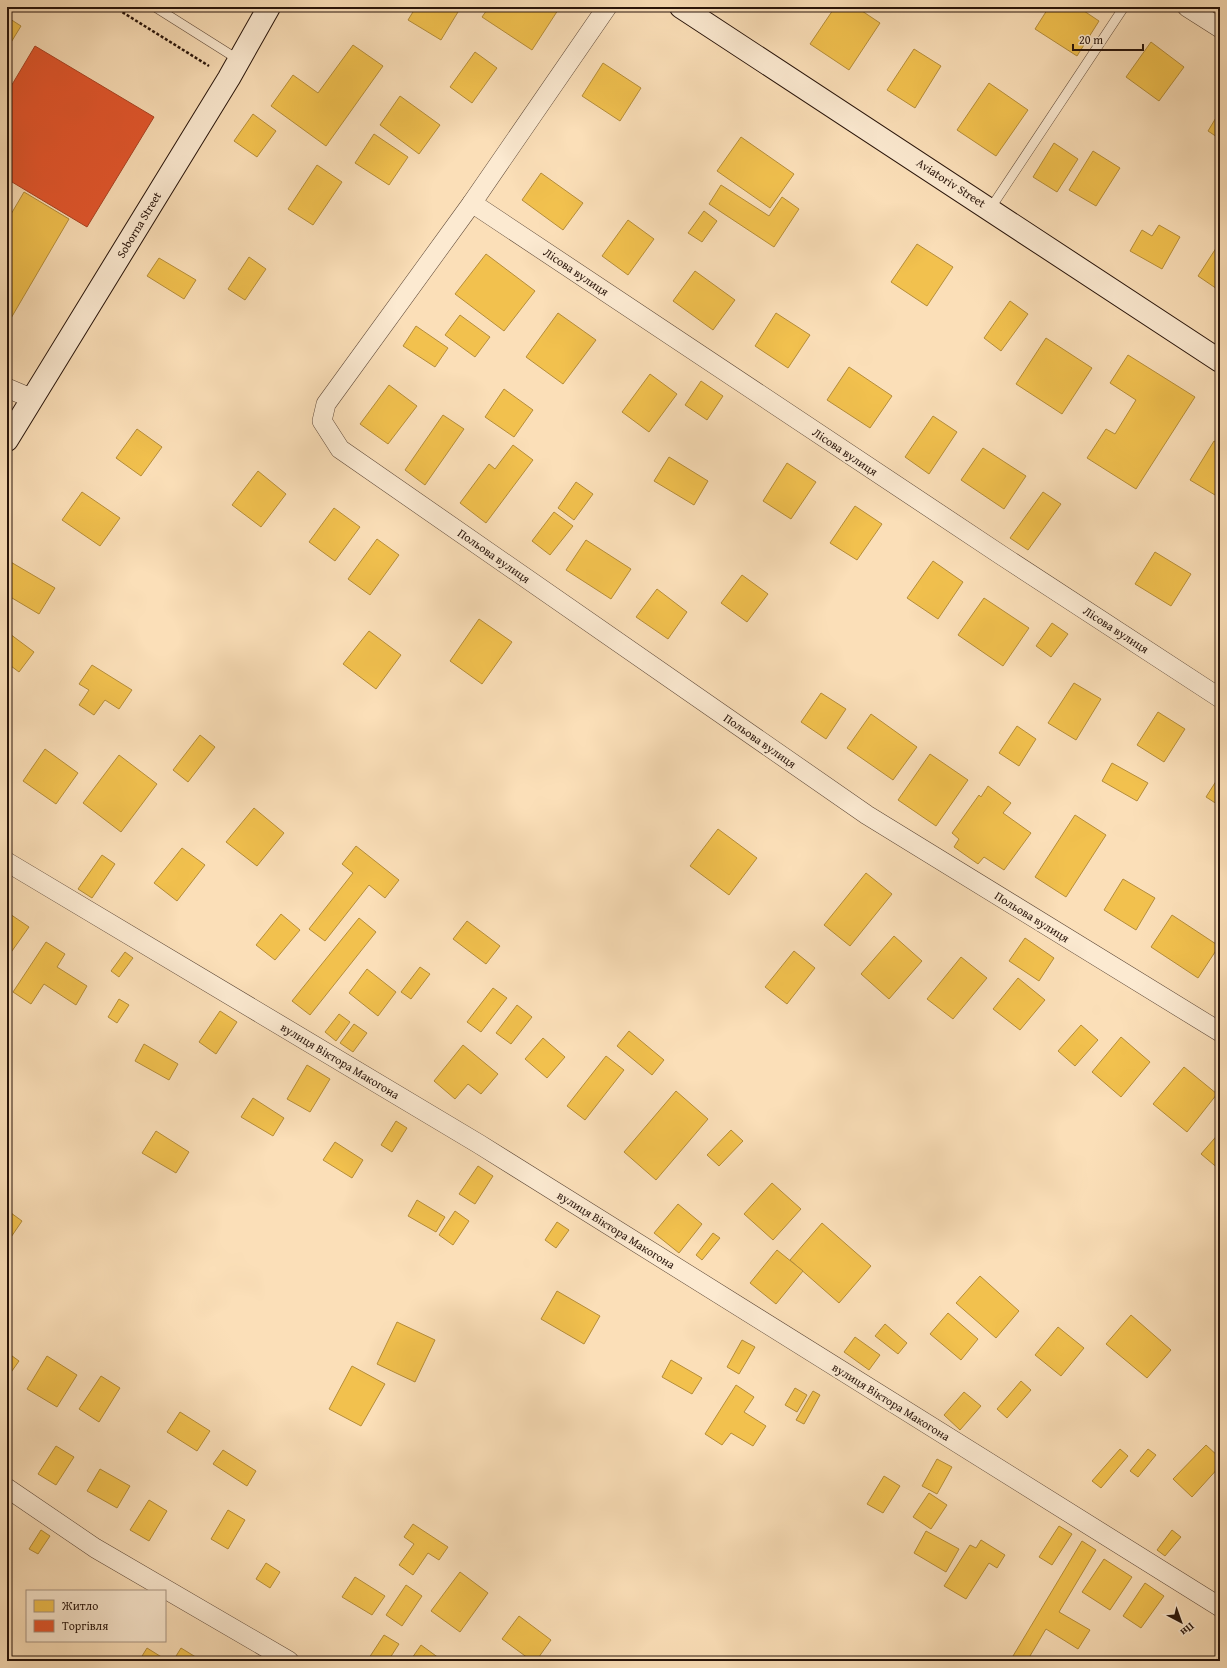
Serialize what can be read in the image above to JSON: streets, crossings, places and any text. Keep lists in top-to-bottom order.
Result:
{
  "streets": {
    "main road": ["Aviatoriv Street", "Soborna Street"],
    "street": ["Лісова вулиця", "Польова вулиця", "вулиця Віктора Макогона"]
  },
  "crossings": [
    ["Лісова вулиця", "Польова вулиця"]
  ],
  "legend": ["Житло", "Торгівля"],
  "scale_bar": "20 m",
  "north": "bottom right"
}
